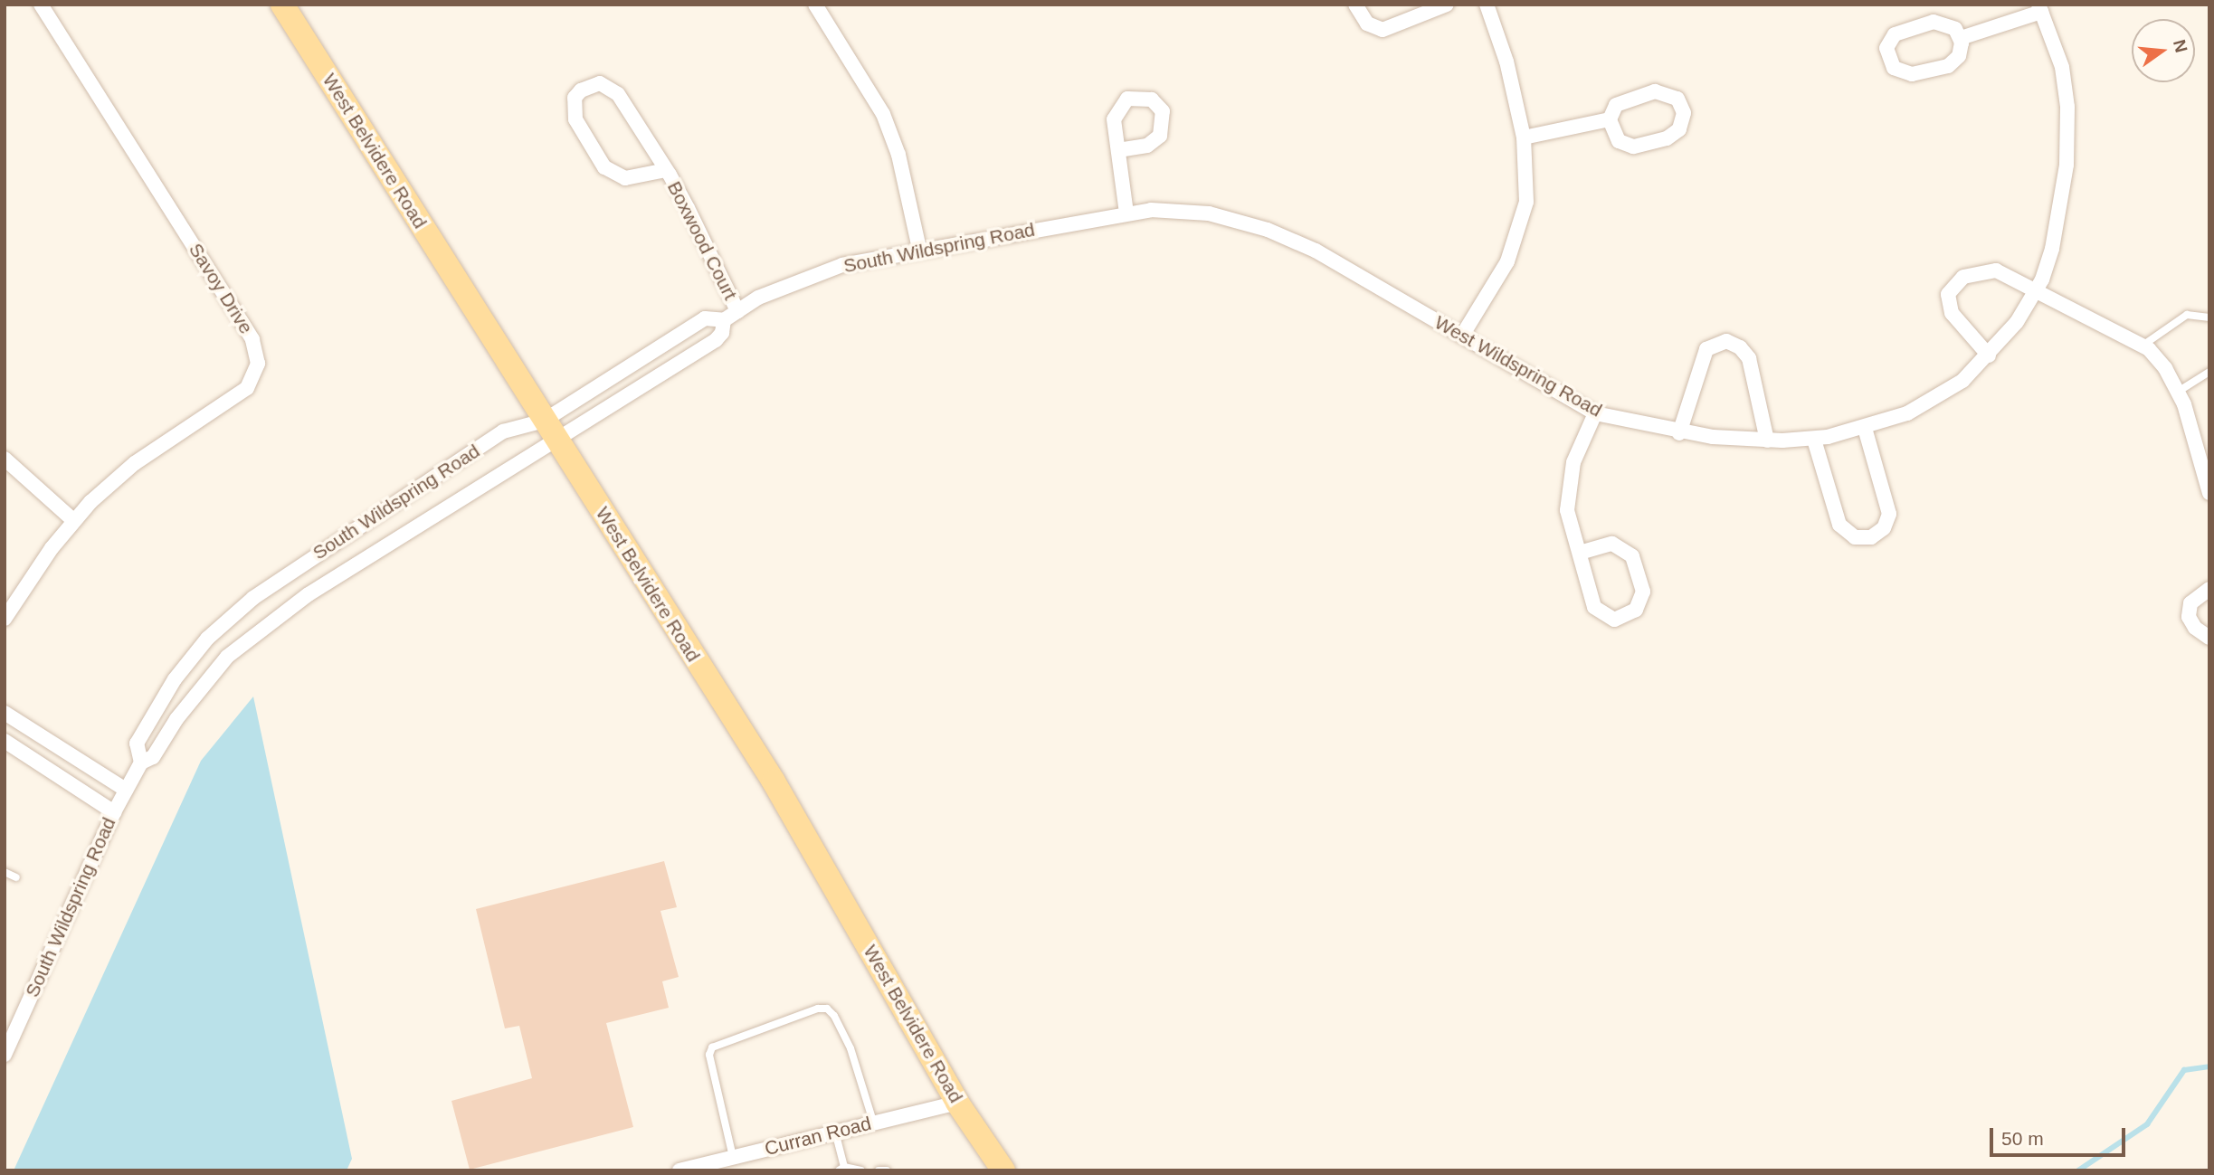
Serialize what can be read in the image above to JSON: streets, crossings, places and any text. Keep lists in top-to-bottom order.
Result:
{
  "streets": {
    "main road": ["West Belvidere Road"],
    "street": [
      "Boxwood Court",
      "South Wildspring Road",
      "Savoy Drive",
      "West Wildspring Road",
      "Curran Road"
    ]
  },
  "crossings": [
    ["West Belvidere Road", "South Wildspring Road"],
    ["West Belvidere Road", "Curran Road"],
    ["Boxwood Court", "South Wildspring Road"],
    ["South Wildspring Road", "West Wildspring Road"]
  ],
  "scale_bar": "50 m",
  "north": "right"
}
